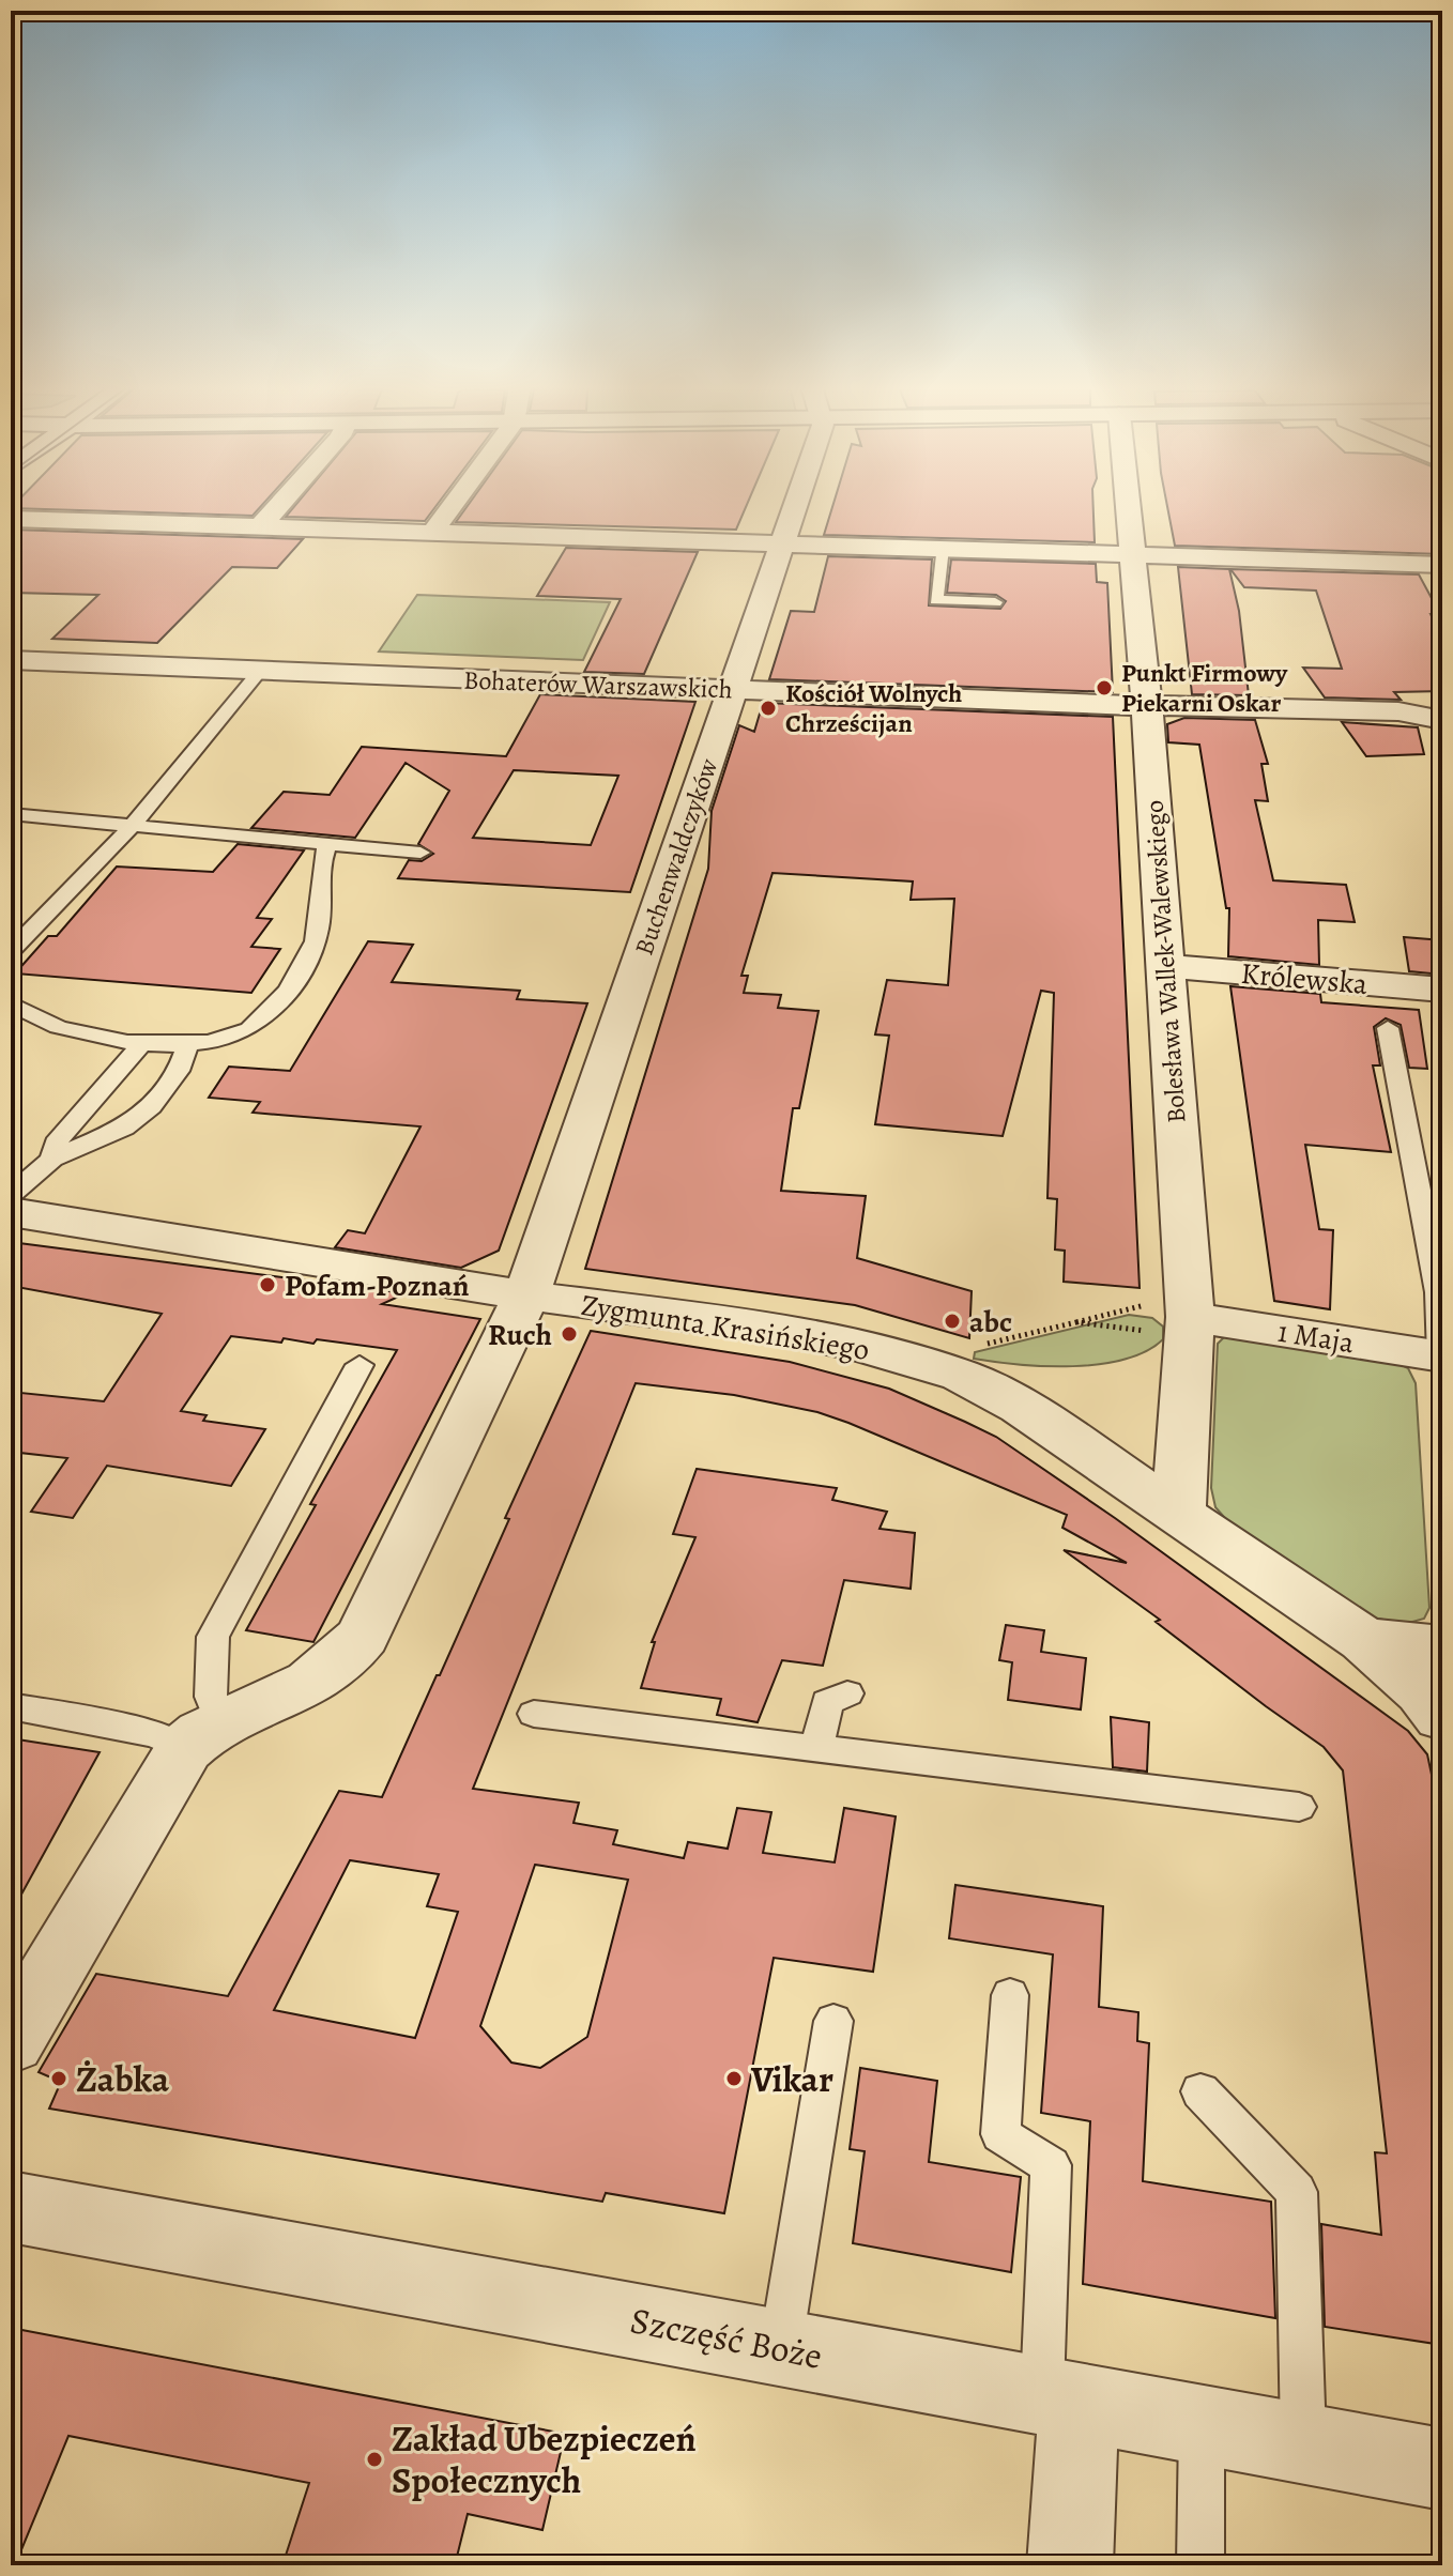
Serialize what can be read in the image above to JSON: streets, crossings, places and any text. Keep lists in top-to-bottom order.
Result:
{
  "streets": {
    "street": [
      "Bohaterów Warszawskich",
      "Buchenwaldczyków",
      "Bolesława Wallek-Walewskiego",
      "Królewska",
      "Zygmunta Krasińskiego",
      "1 Maja",
      "Szczęść Boże"
    ]
  },
  "crossings": [
    ["Bohaterów Warszawskich", "Buchenwaldczyków"],
    ["Bohaterów Warszawskich", "Bolesława Wallek-Walewskiego"],
    ["Buchenwaldczyków", "Zygmunta Krasińskiego"],
    ["Bolesława Wallek-Walewskiego", "Królewska"],
    ["Bolesława Wallek-Walewskiego", "Zygmunta Krasińskiego"],
    ["Bolesława Wallek-Walewskiego", "1 Maja"]
  ],
  "places": [
    "Punkt Firmowy Piekarni Oskar",
    "Kościół Wolnych Chrześcijan",
    "Pofam-Poznań",
    "abc",
    "Ruch",
    "Żabka",
    "Vikar",
    "Zakład Ubezpieczeń Społecznych"
  ]
}
